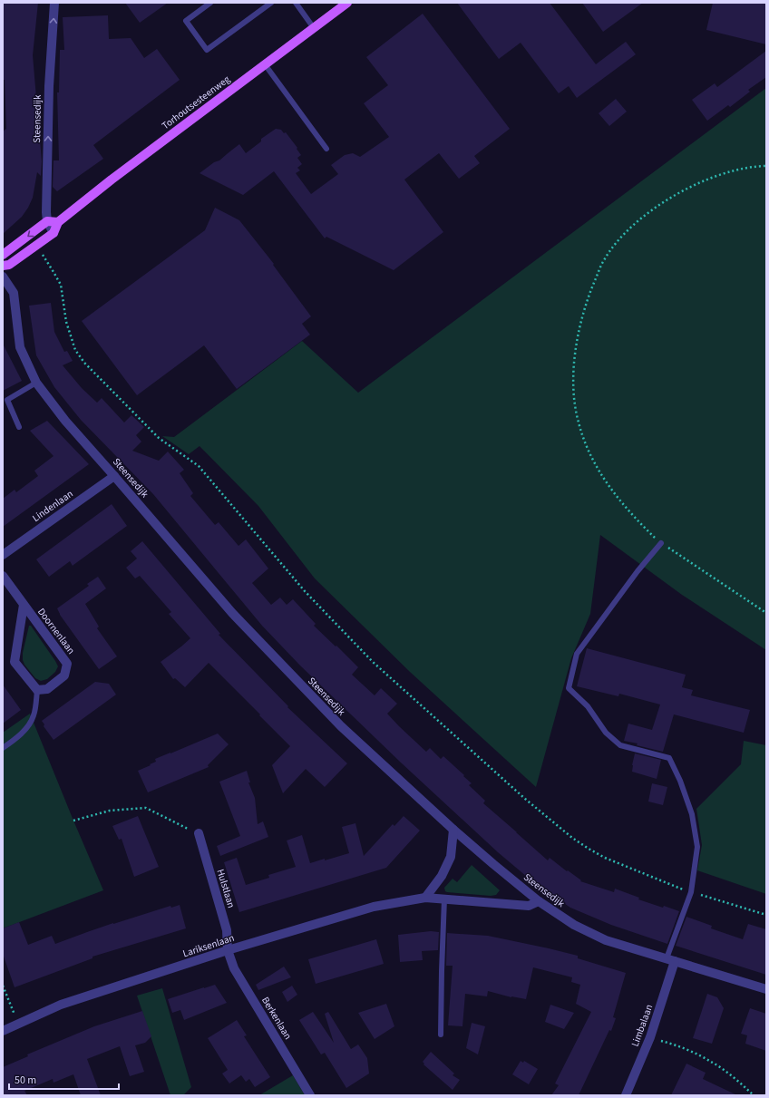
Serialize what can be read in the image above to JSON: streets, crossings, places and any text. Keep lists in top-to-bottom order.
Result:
{
  "streets": {
    "main road": ["Torhoutsesteenweg"],
    "street": [
      "Steensedijk",
      "Lindenlaan",
      "Doornenlaan",
      "Hulstlaan",
      "Lariksenlaan",
      "Berkenlaan",
      "Limbalaan"
    ]
  },
  "crossings": [
    ["Torhoutsesteenweg", "Steensedijk"],
    ["Steensedijk", "Lindenlaan"],
    ["Steensedijk", "Lariksenlaan"],
    ["Steensedijk", "Limbalaan"],
    ["Hulstlaan", "Lariksenlaan"],
    ["Hulstlaan", "Berkenlaan"],
    ["Lariksenlaan", "Berkenlaan"]
  ],
  "scale_bar": "50 m"
}
